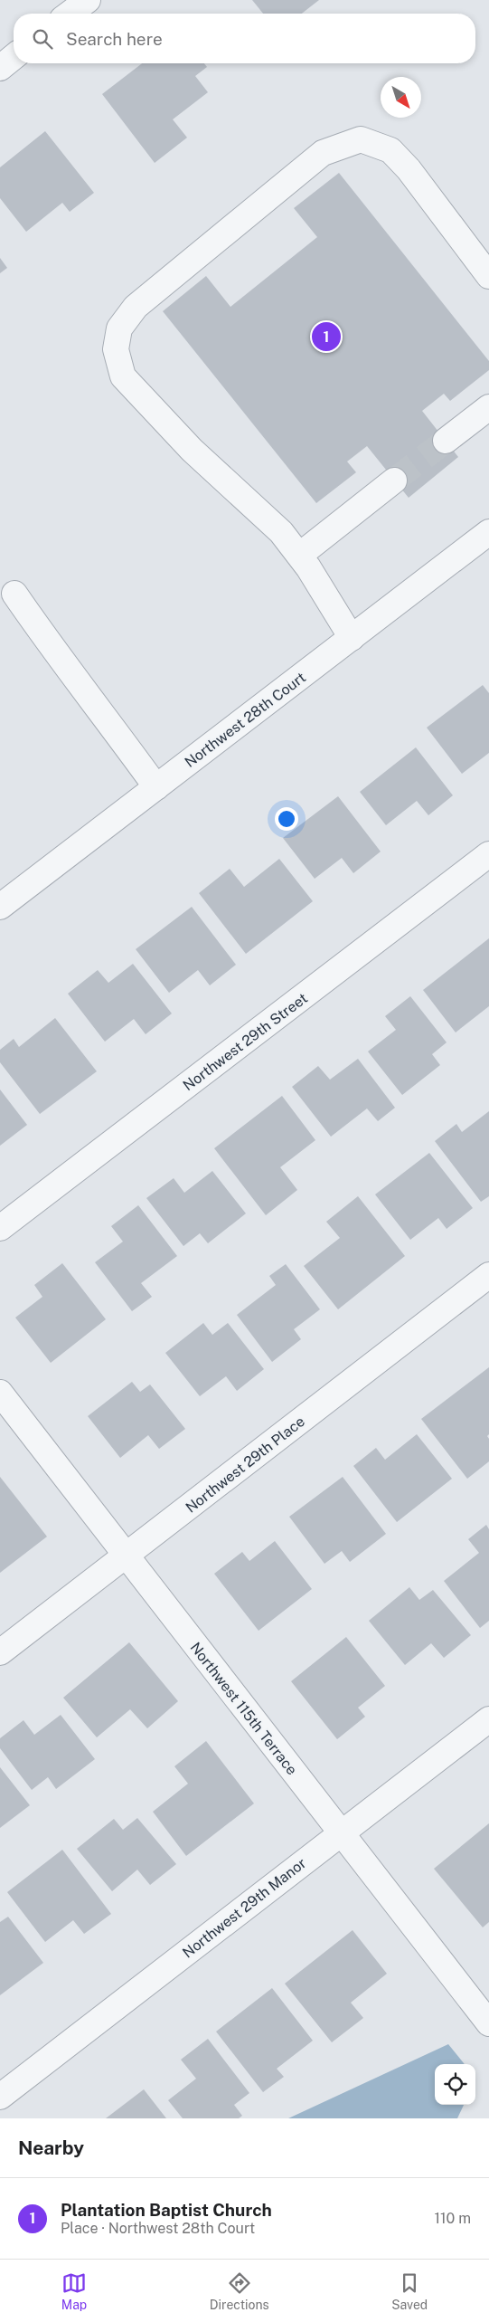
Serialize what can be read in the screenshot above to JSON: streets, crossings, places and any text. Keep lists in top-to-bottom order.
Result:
{
  "streets": {
    "street": [
      "Northwest 28th Court",
      "Northwest 29th Street",
      "Northwest 29th Place",
      "Northwest 115th Terrace",
      "Northwest 29th Manor"
    ]
  },
  "crossings": [
    ["Northwest 29th Place", "Northwest 115th Terrace"],
    ["Northwest 115th Terrace", "Northwest 29th Manor"]
  ],
  "north": "bottom right",
  "page": {
    "search": "Search here",
    "pins": "1",
    "heading": "Nearby",
    "list": [
      {
        "mark": "1",
        "name": "Plantation Baptist Church",
        "note": "Place · Northwest 28th Court",
        "value": "110 m"
      }
    ],
    "nav": ["Map", "Directions", "Saved"]
  }
}
